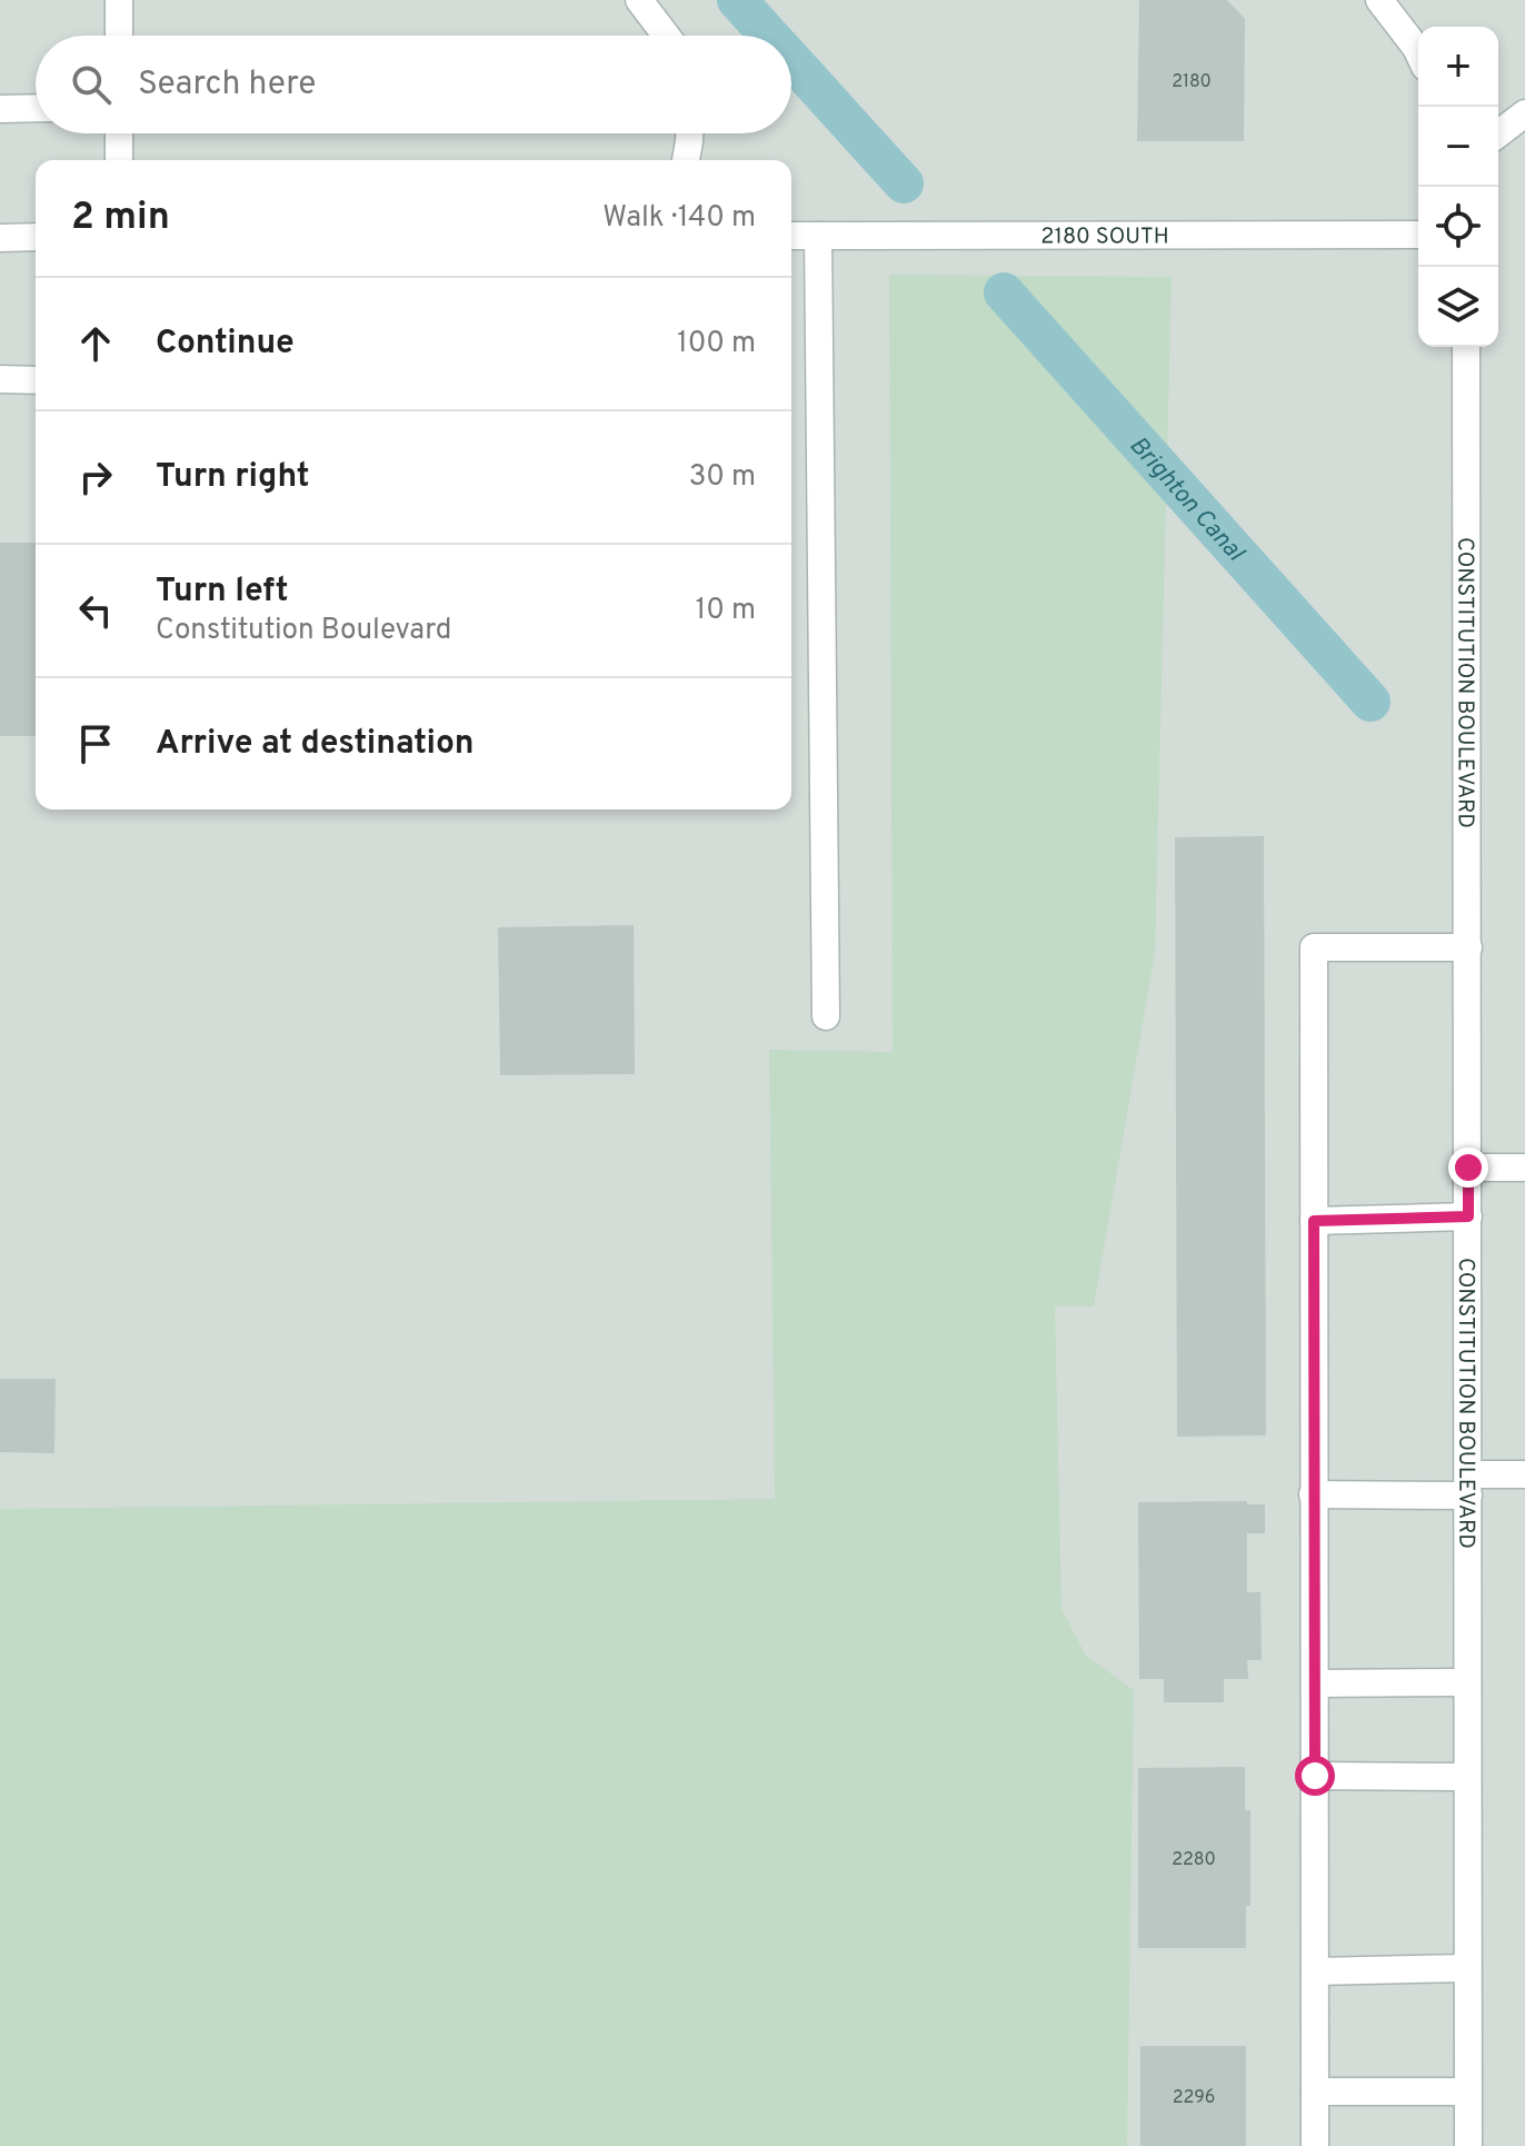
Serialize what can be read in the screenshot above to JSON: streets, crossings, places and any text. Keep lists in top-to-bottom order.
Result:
{
  "streets": {
    "street": ["2180 SOUTH", "CONSTITUTION BOULEVARD"]
  },
  "water": ["Brighton Canal"],
  "house_numbers": ["2180", "2280", "2296"],
  "page": {
    "map_buttons": ["+", "−"],
    "search": "Search here",
    "heading": ["2 min", "Walk · 140 m"],
    "list": [
      ["Continue", "100 m"],
      ["Turn right", "30 m"],
      ["Turn left", "Constitution Boulevard", "10 m"],
      "Arrive at destination"
    ]
  }
}
